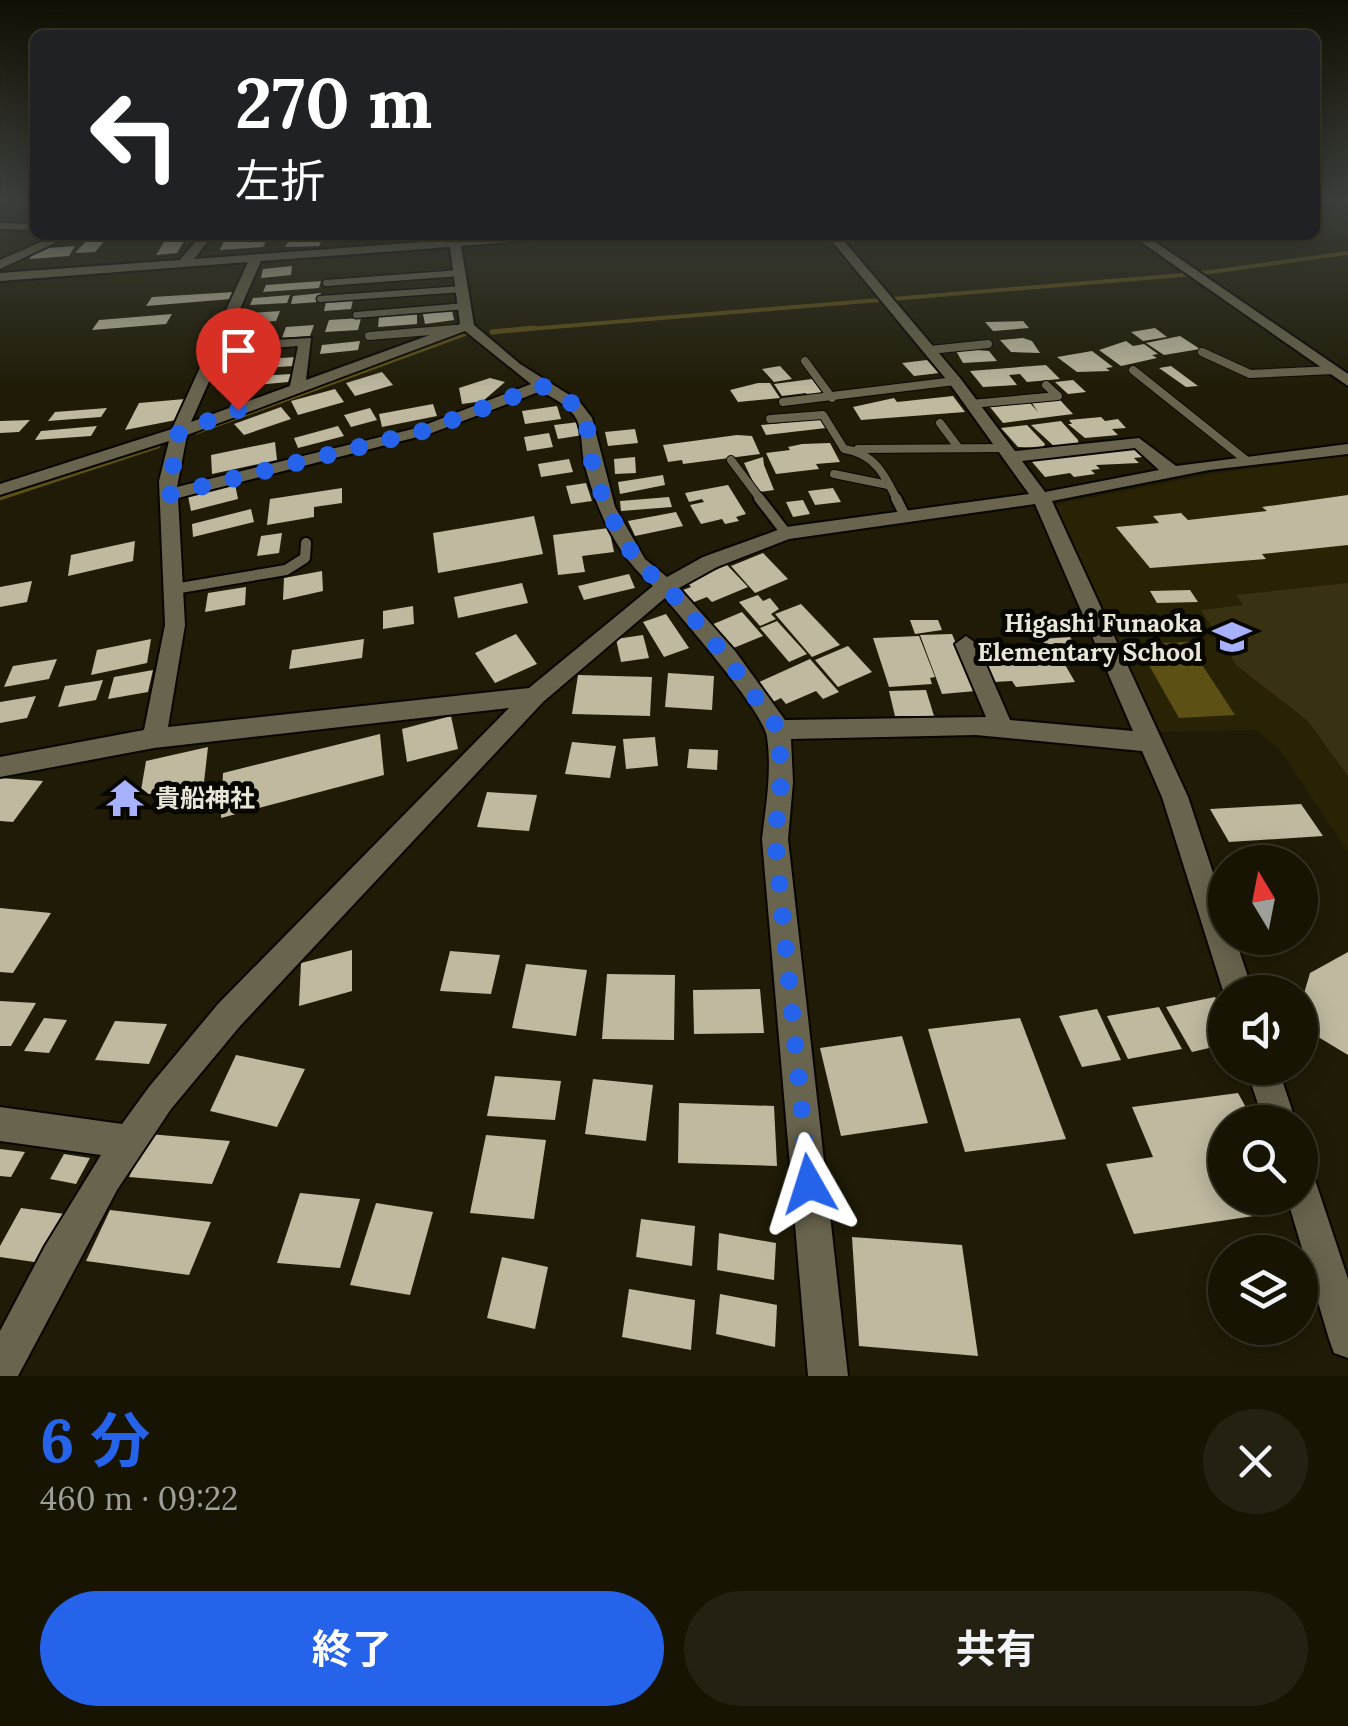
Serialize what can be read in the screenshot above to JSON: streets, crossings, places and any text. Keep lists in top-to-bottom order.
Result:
{
  "places": {
    "school or university": ["Higashi Funaoka Elementary School"],
    "temple": ["貴船神社"]
  },
  "north": "top",
  "page": {
    "turn": ["270 m", "左折"],
    "heading": ["6 分", "460 m · 09:22"],
    "buttons": ["終了", "共有"]
  }
}
